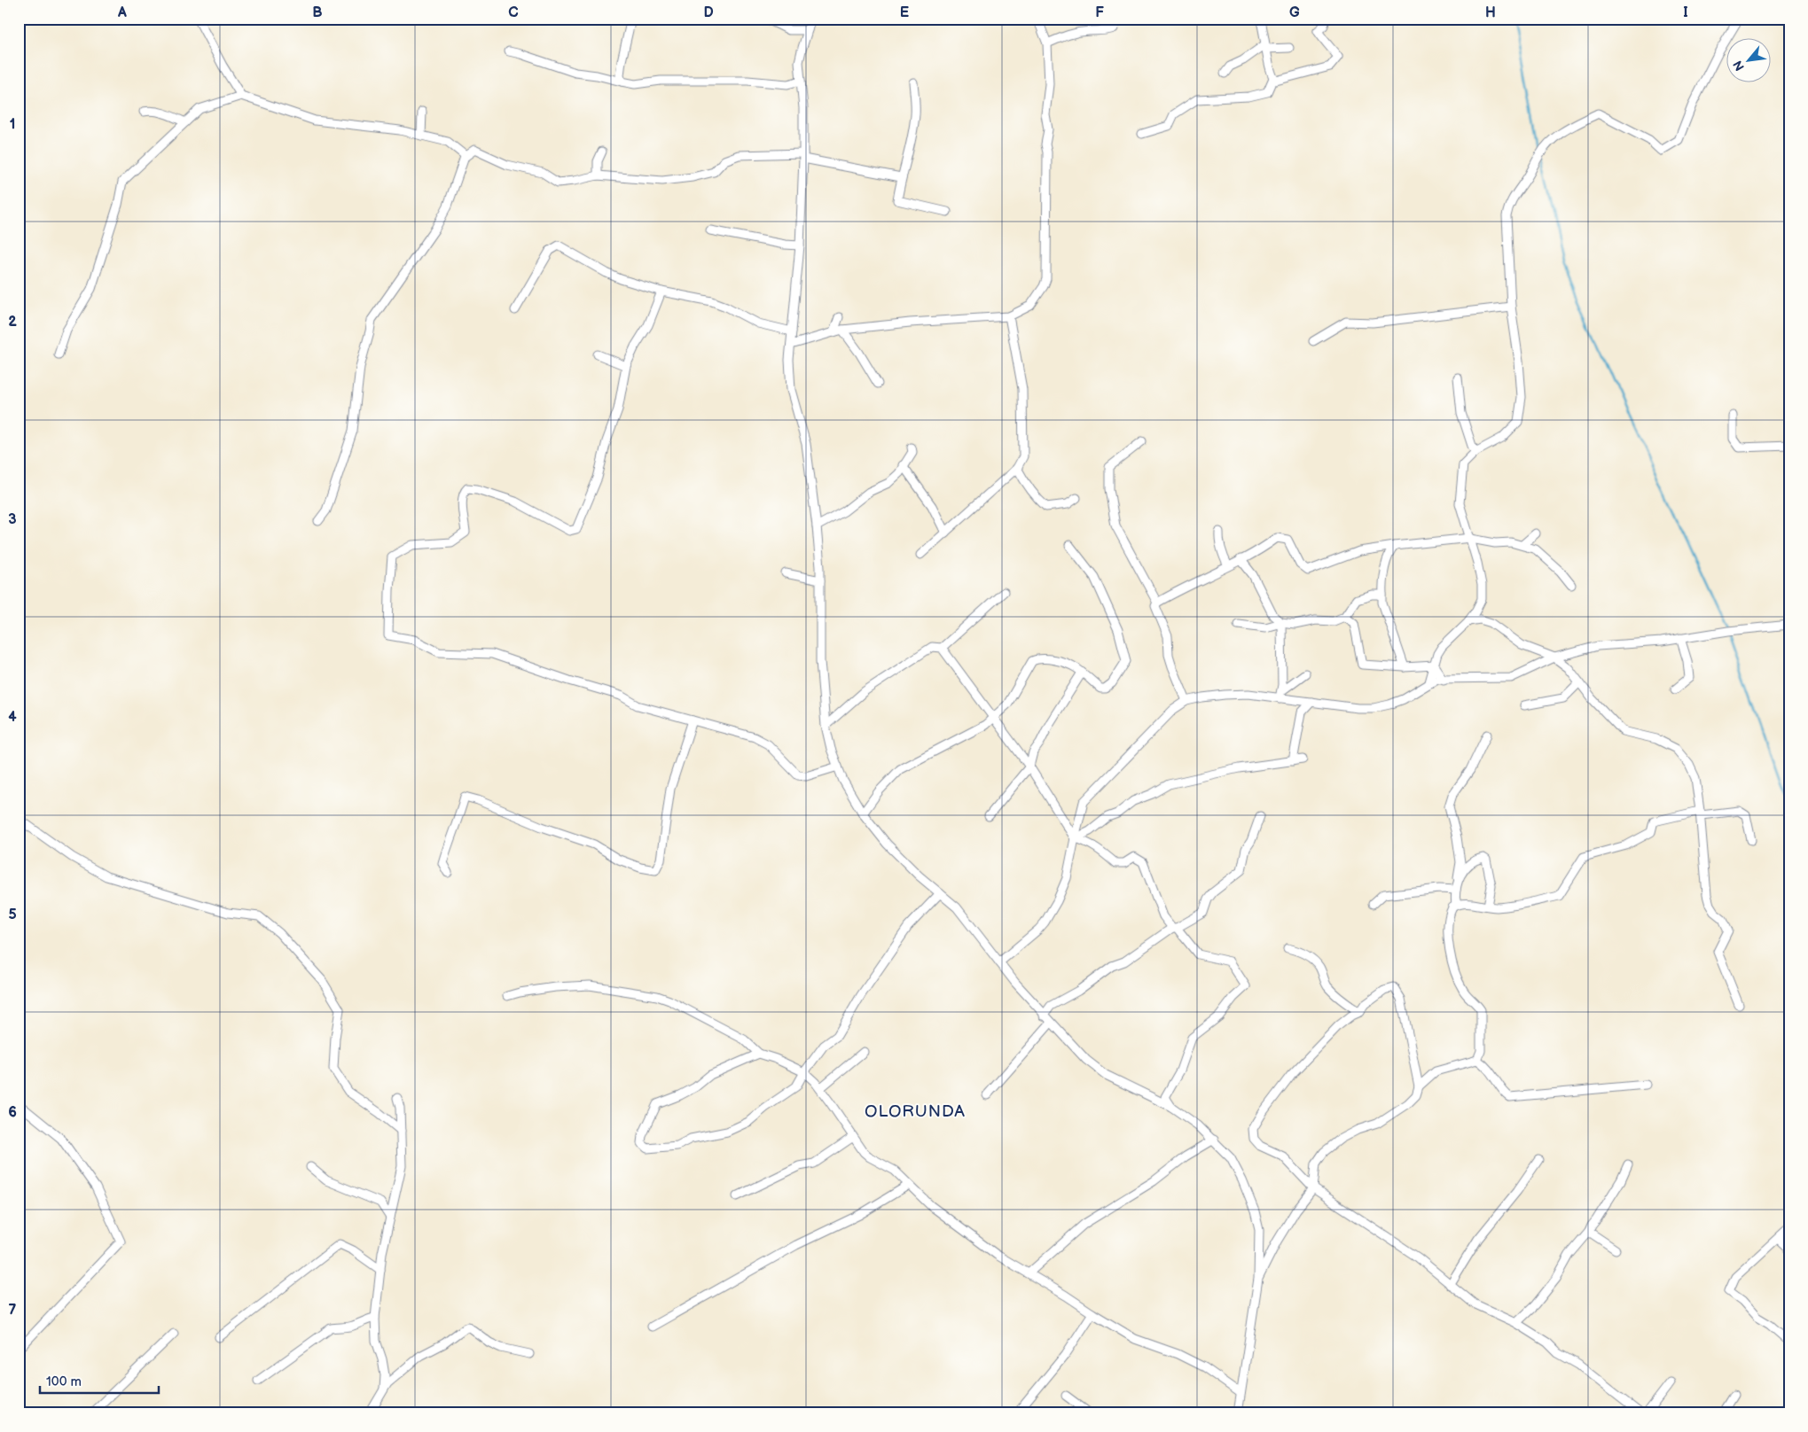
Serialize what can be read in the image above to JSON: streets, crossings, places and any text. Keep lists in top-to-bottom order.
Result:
{
  "districts": ["OLORUNDA"],
  "scale_bar": "100 m",
  "north": "bottom left",
  "grid": {
    "columns": [
      "A",
      "B",
      "C",
      "D",
      "E",
      "F",
      "G",
      "H",
      "I"
    ],
    "rows": [
      "1",
      "2",
      "3",
      "4",
      "5",
      "6",
      "7"
    ]
  }
}
